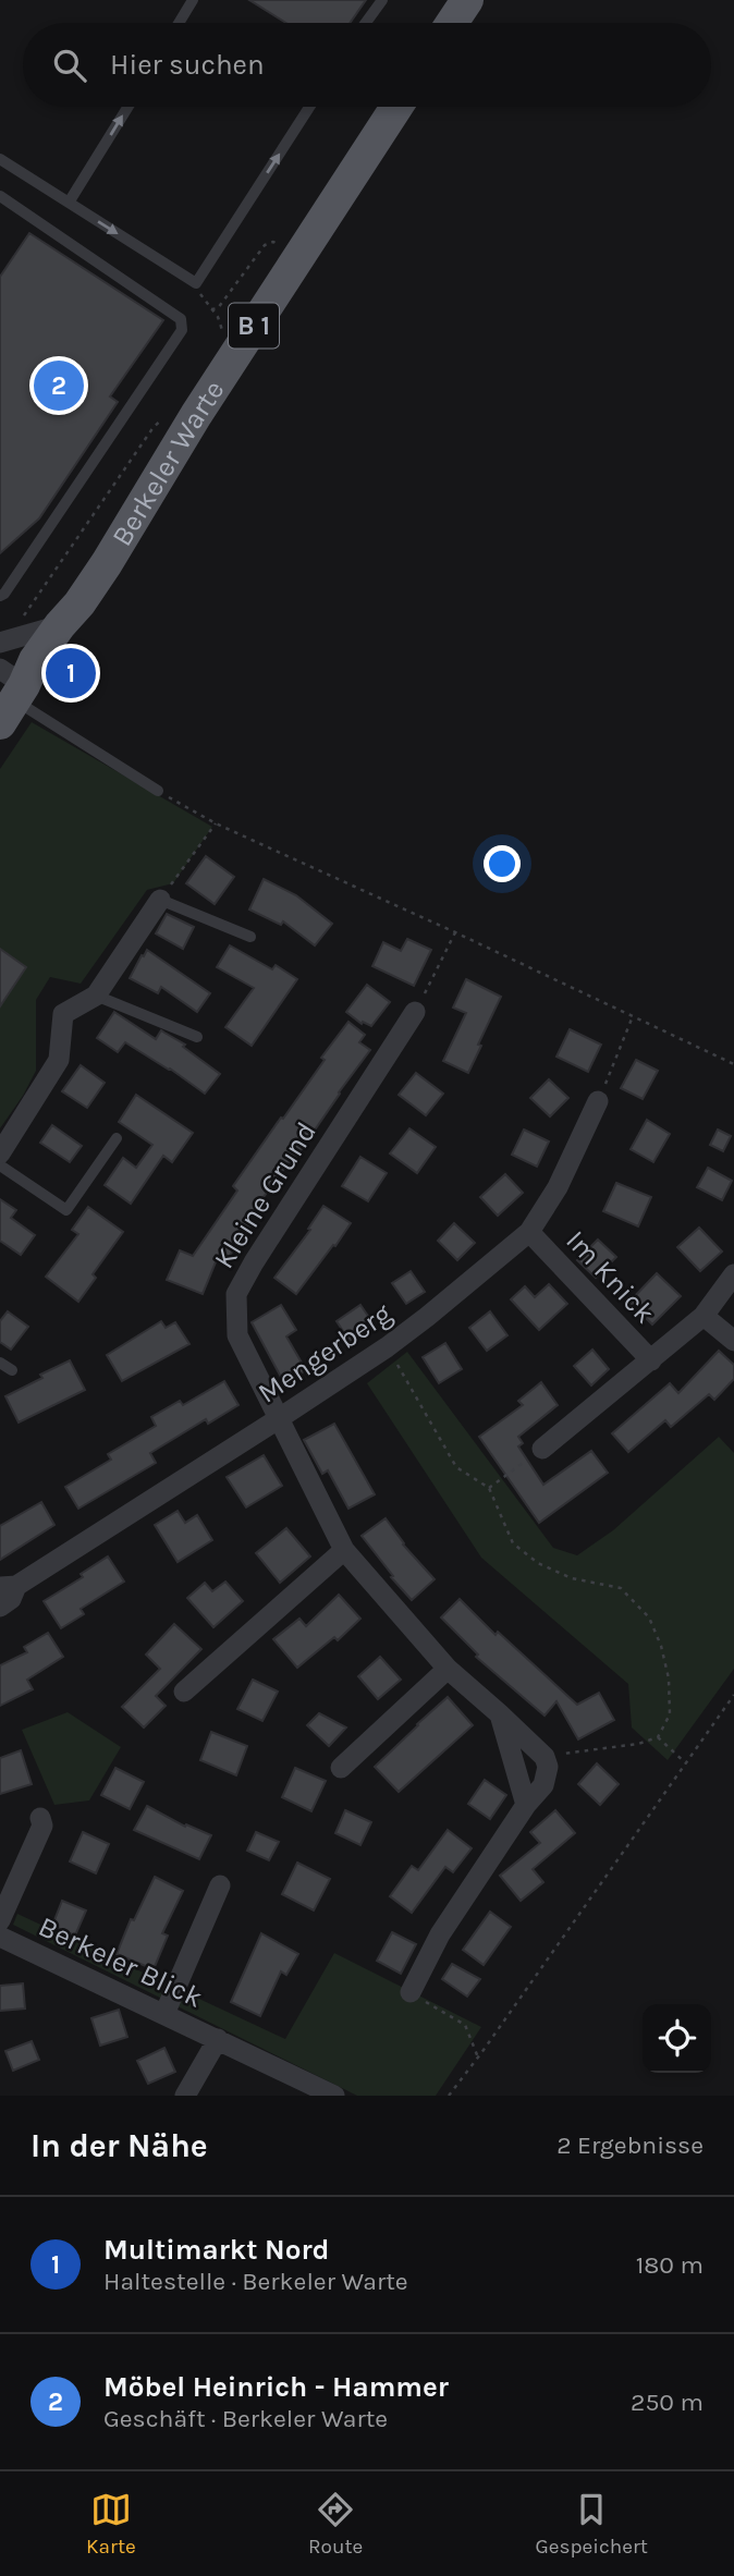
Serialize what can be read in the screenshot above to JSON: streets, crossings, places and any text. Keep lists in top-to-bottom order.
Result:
{
  "streets": {
    "main road": ["B 1", "Berkeler Warte"],
    "street": [
      "Kleine Grund",
      "Im Knick",
      "Mengerberg",
      "Berkeler Blick"
    ]
  },
  "crossings": [
    ["Kleine Grund", "Mengerberg"],
    ["Im Knick", "Mengerberg"]
  ],
  "page": {
    "search": "Hier suchen",
    "pins": ["2", "1"],
    "heading": ["In der Nähe", "2 Ergebnisse"],
    "list": [
      {
        "mark": "1",
        "name": "Multimarkt Nord",
        "note": "Haltestelle · Berkeler Warte",
        "value": "180 m"
      },
      {
        "mark": "2",
        "name": "Möbel Heinrich - Hammer",
        "note": "Geschäft · Berkeler Warte",
        "value": "250 m"
      }
    ],
    "nav": ["Karte", "Route", "Gespeichert"]
  }
}
